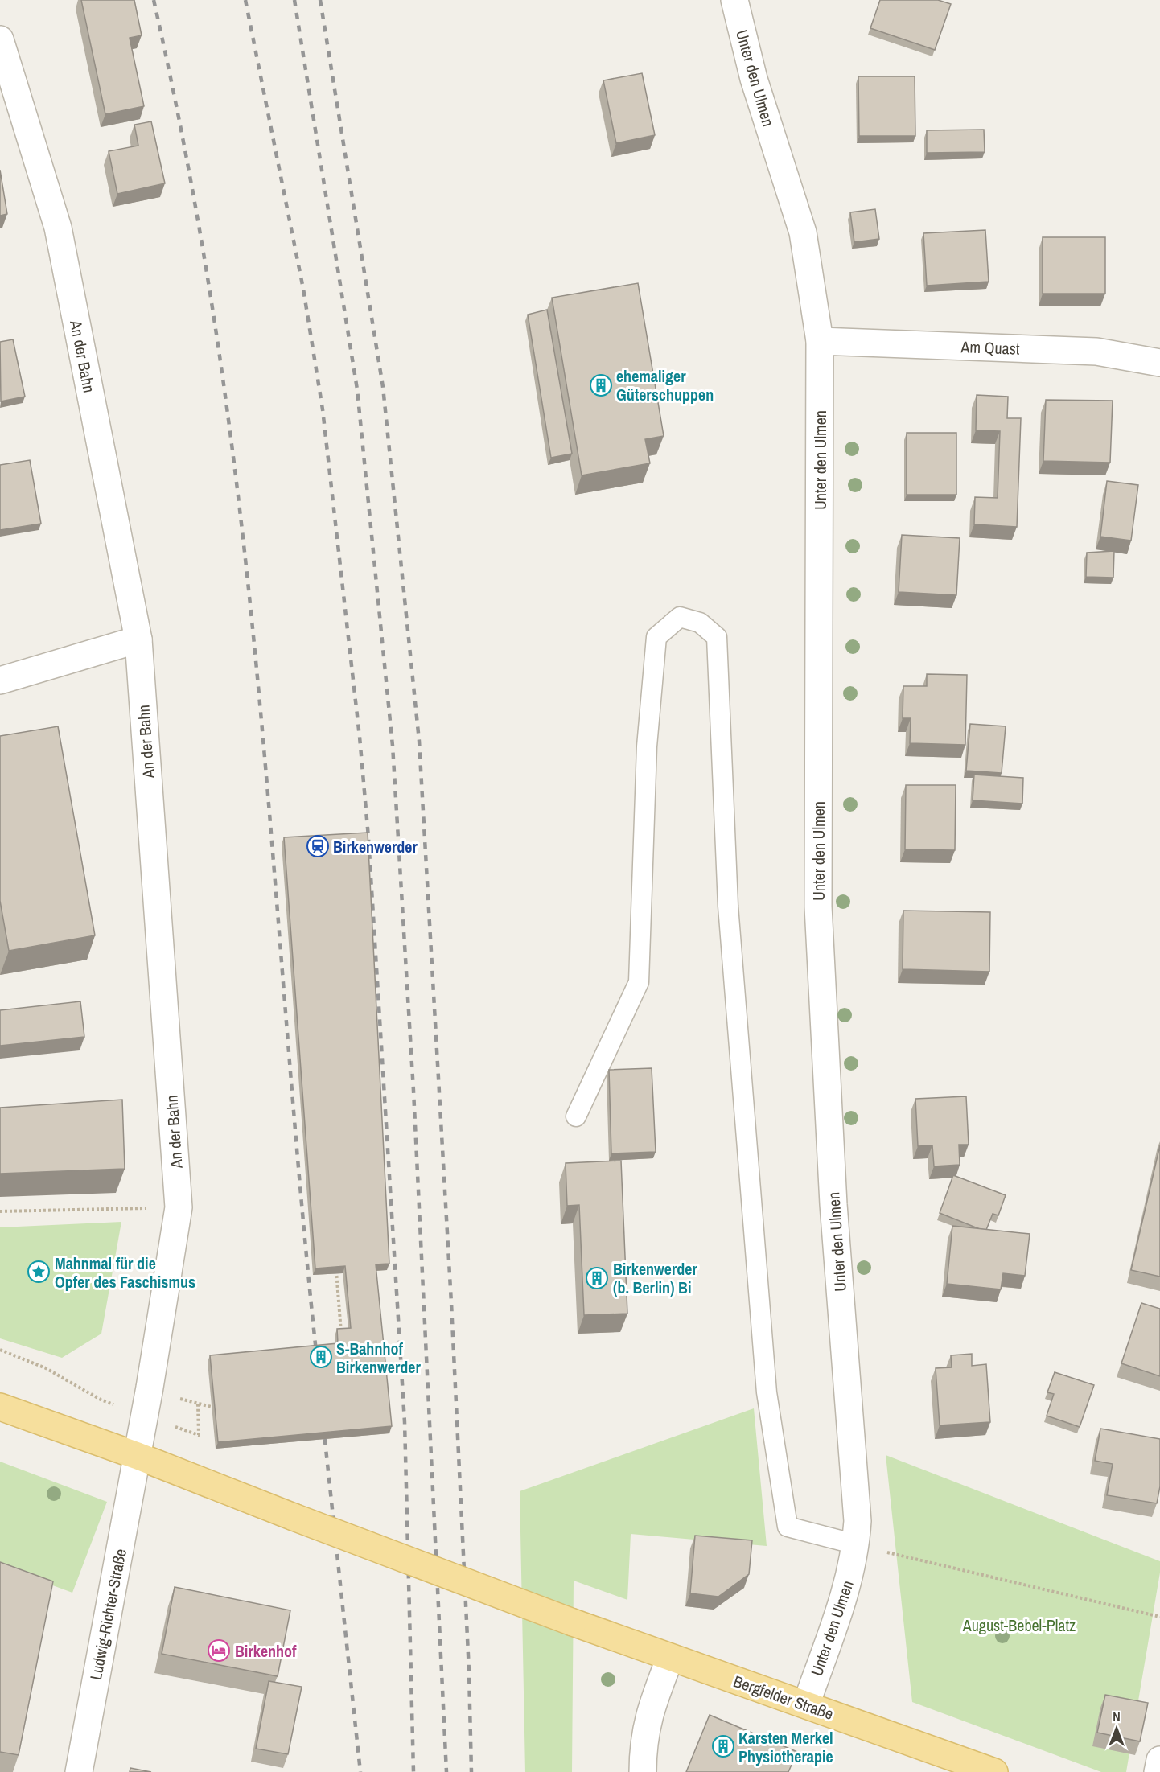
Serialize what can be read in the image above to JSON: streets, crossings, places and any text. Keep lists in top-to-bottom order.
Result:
{
  "streets": {
    "main road": ["Bergfelder Straße"],
    "street": [
      "Unter den Ulmen",
      "Am Quast",
      "An der Bahn",
      "Ludwig-Richter-Straße"
    ]
  },
  "crossings": [
    ["Unter den Ulmen", "Am Quast"],
    ["Unter den Ulmen", "Bergfelder Straße"],
    ["An der Bahn", "Ludwig-Richter-Straße"],
    ["An der Bahn", "Bergfelder Straße"],
    ["Ludwig-Richter-Straße", "Bergfelder Straße"]
  ],
  "parks": ["August-Bebel-Platz"],
  "places": {
    "building": [
      "ehemaliger Güterschuppen",
      "Birkenwerder (b. Berlin) Bi",
      "S-Bahnhof Birkenwerder",
      "Karsten Merkel Physiotherapie"
    ],
    "station": ["Birkenwerder"],
    "place": ["Mahnmal für die Opfer des Faschismus"],
    "hotel": ["Birkenhof"]
  },
  "north": "top"
}
